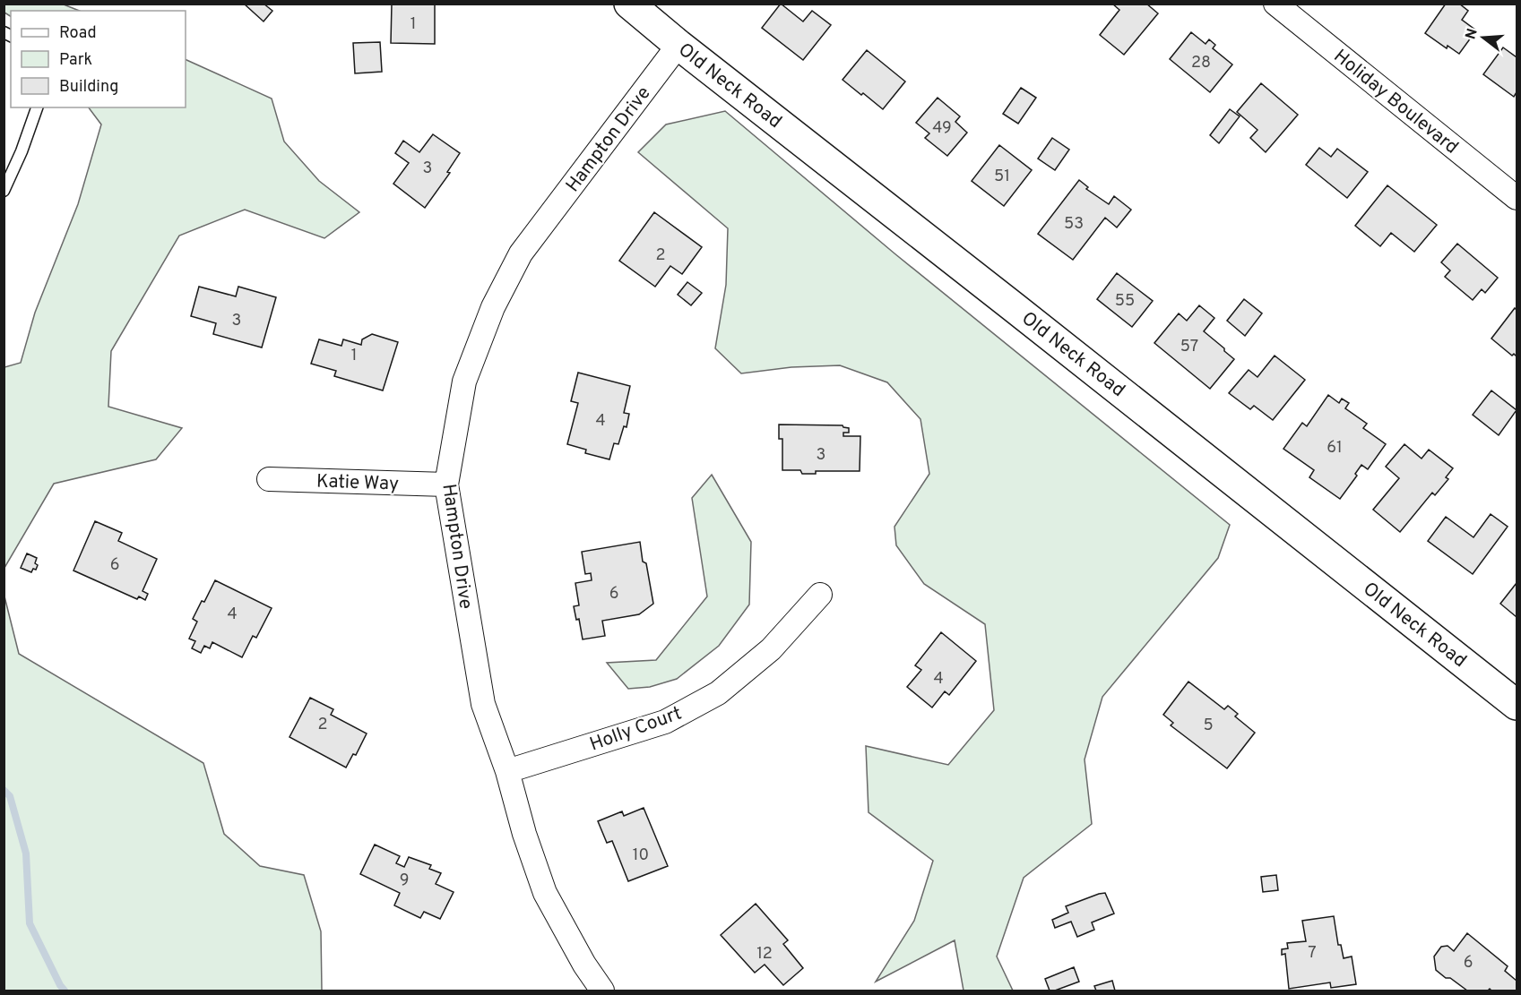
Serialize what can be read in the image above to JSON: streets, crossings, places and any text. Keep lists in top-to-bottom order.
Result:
{
  "streets": {
    "street": [
      "Old Neck Road",
      "Holiday Boulevard",
      "Hampton Drive",
      "Katie Way",
      "Holly Court"
    ]
  },
  "crossings": [
    ["Old Neck Road", "Hampton Drive"],
    ["Hampton Drive", "Katie Way"],
    ["Hampton Drive", "Holly Court"]
  ],
  "house_numbers": [
    "1",
    "28",
    "49",
    "3",
    "51",
    "53",
    "2",
    "55",
    "3",
    "57",
    "1",
    "4",
    "61",
    "3",
    "6",
    "6",
    "4",
    "4",
    "2",
    "5",
    "10",
    "9",
    "7",
    "12",
    "6"
  ],
  "legend": ["Road", "Park", "Building"],
  "north": "left"
}
